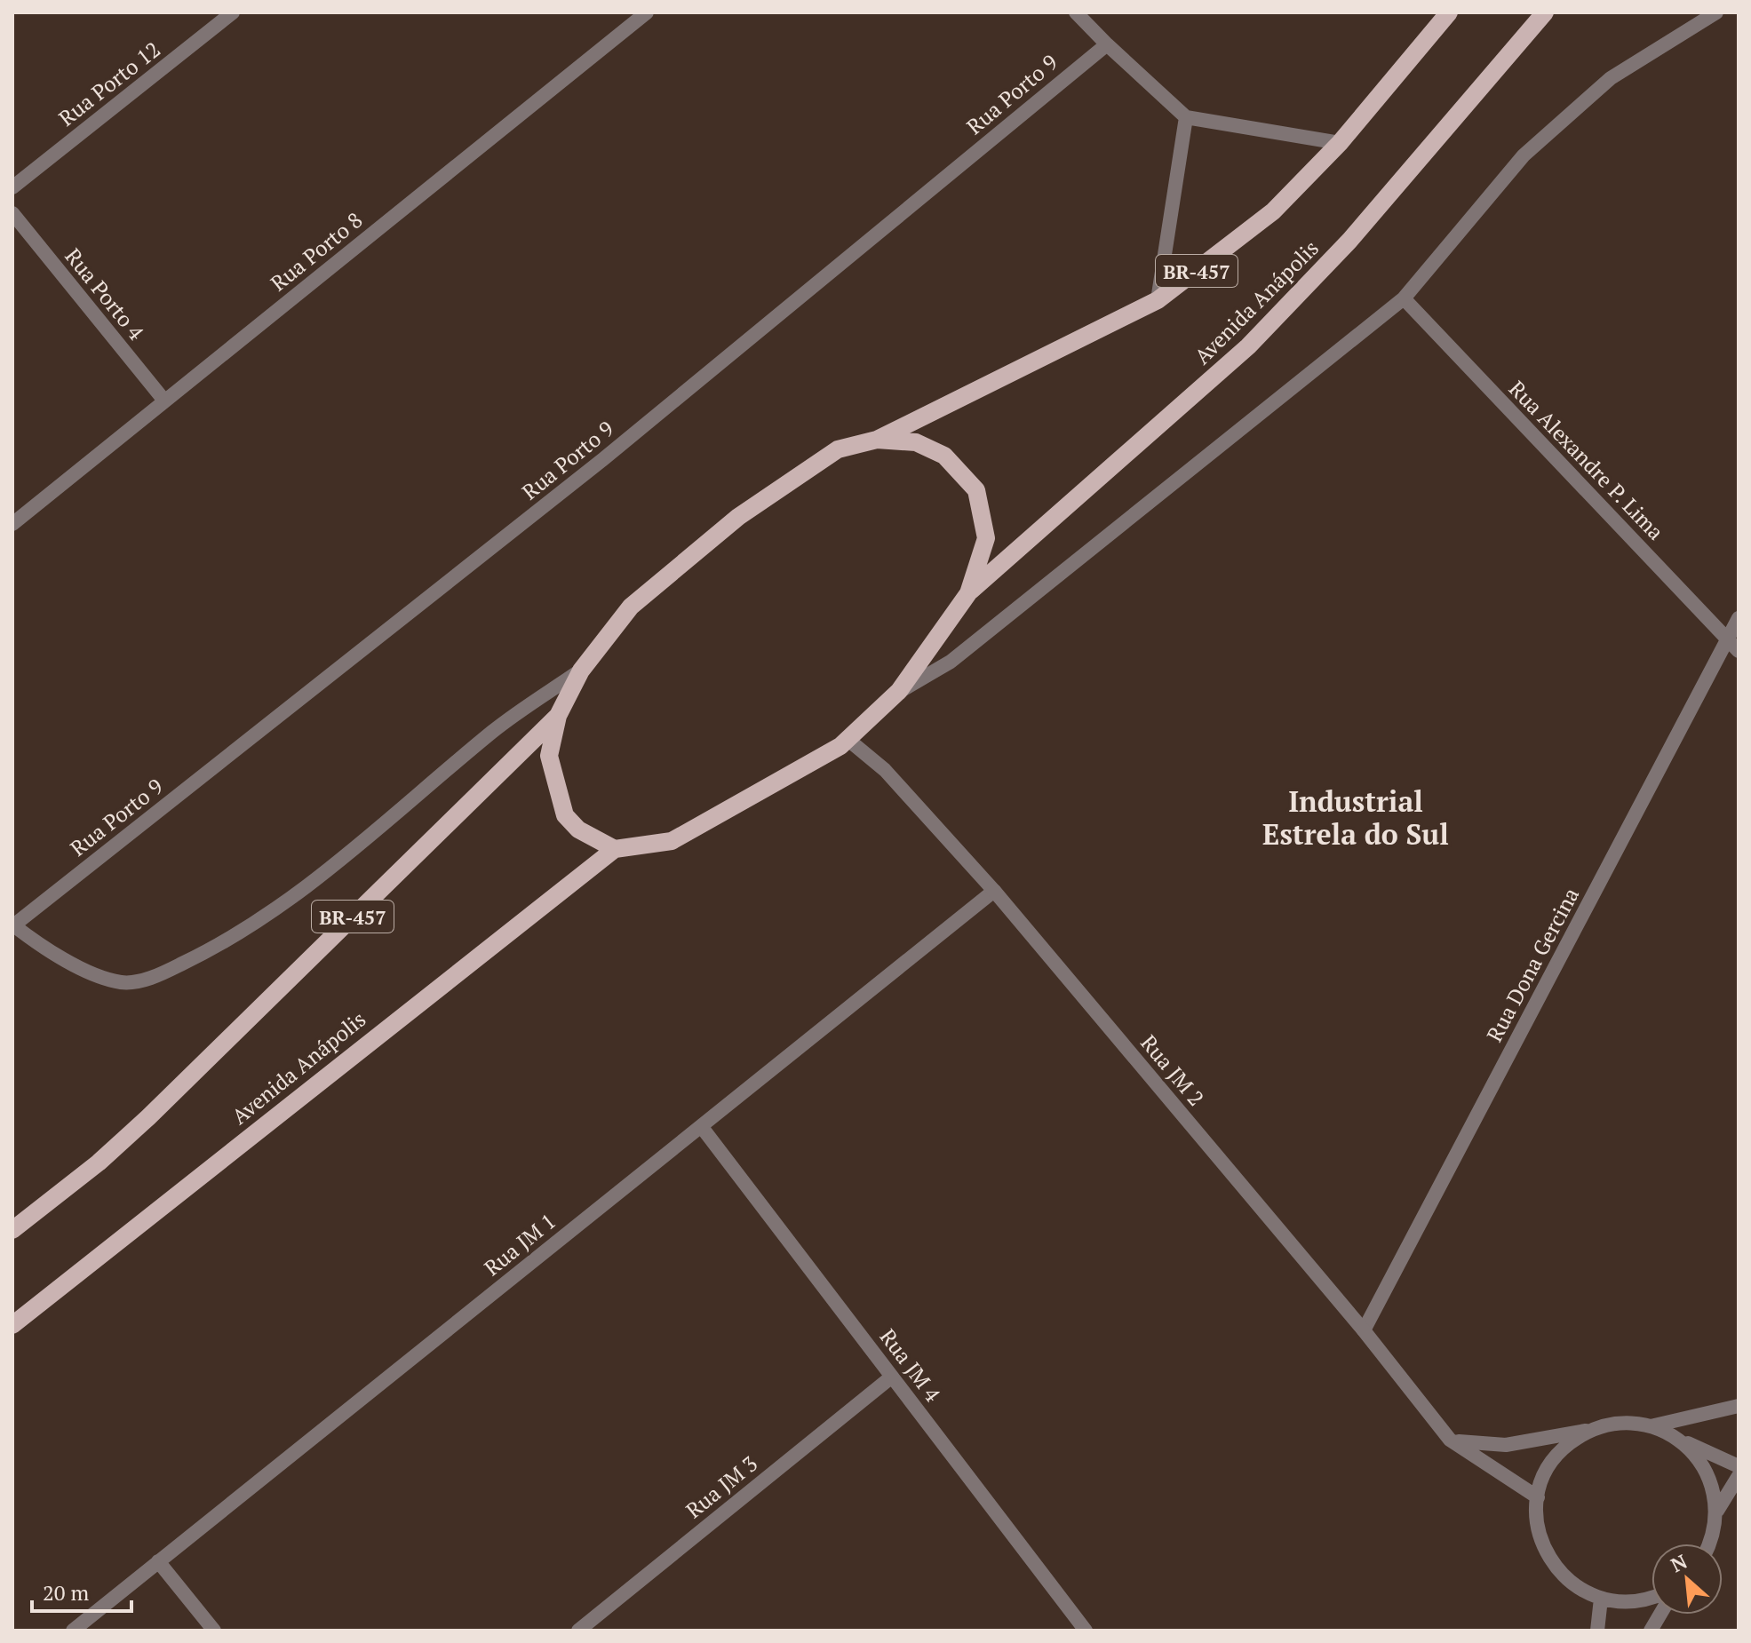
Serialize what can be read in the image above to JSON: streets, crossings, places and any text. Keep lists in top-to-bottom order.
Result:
{
  "streets": {
    "main road": ["BR-457", "Avenida Anápolis"],
    "street": [
      "Rua Porto 12",
      "Rua Porto 9",
      "Rua Porto 8",
      "Rua Porto 4",
      "Rua Alexandre P. Lima",
      "Rua Dona Gercina",
      "Rua JM 2",
      "Rua JM 1",
      "Rua JM 4",
      "Rua JM 3"
    ]
  },
  "crossings": [
    ["Rua Porto 8", "Rua Porto 4"],
    ["Rua Alexandre P. Lima", "Rua Dona Gercina"],
    ["Rua Dona Gercina", "Rua JM 2"],
    ["Rua JM 2", "Rua JM 1"],
    ["Rua JM 1", "Rua JM 4"],
    ["Rua JM 4", "Rua JM 3"]
  ],
  "districts": ["Industrial Estrela do Sul"],
  "scale_bar": "20 m",
  "north": "top left"
}
